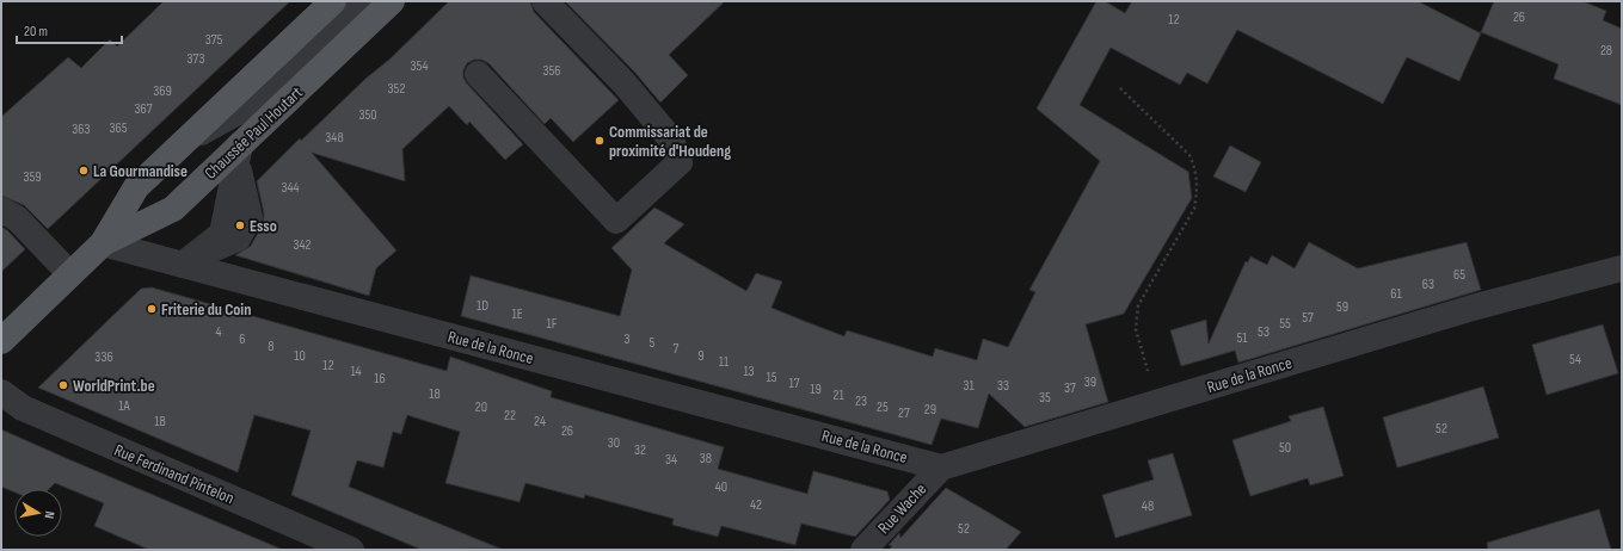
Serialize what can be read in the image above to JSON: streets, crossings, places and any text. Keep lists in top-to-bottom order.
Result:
{
  "streets": {
    "main road": ["Chaussée Paul Houtart"],
    "street": ["Rue de la Ronce", "Rue Ferdinand Pintelon", "Rue Wache"]
  },
  "crossings": [
    ["Chaussée Paul Houtart", "Rue de la Ronce"],
    ["Rue de la Ronce", "Rue Wache"]
  ],
  "places": [
    "Commissariat de proximité d'Houdeng",
    "La Gourmandise",
    "Esso",
    "Friterie du Coin",
    "WorldPrint.be"
  ],
  "house_numbers": [
    "26",
    "12",
    "375",
    "28",
    "373",
    "354",
    "356",
    "352",
    "369",
    "367",
    "350",
    "365",
    "363",
    "348",
    "359",
    "344",
    "342",
    "65",
    "63",
    "61",
    "1D",
    "59",
    "1E",
    "57",
    "1F",
    "55",
    "4",
    "53",
    "51",
    "6",
    "3",
    "5",
    "8",
    "7",
    "10",
    "9",
    "336",
    "54",
    "11",
    "12",
    "14",
    "13",
    "15",
    "16",
    "39",
    "17",
    "31",
    "33",
    "37",
    "19",
    "18",
    "21",
    "35",
    "23",
    "1A",
    "20",
    "25",
    "29",
    "27",
    "22",
    "1B",
    "24",
    "52",
    "26",
    "30",
    "50",
    "32",
    "38",
    "34",
    "40",
    "42",
    "48",
    "52"
  ],
  "scale_bar": "20 m",
  "north": "right"
}
